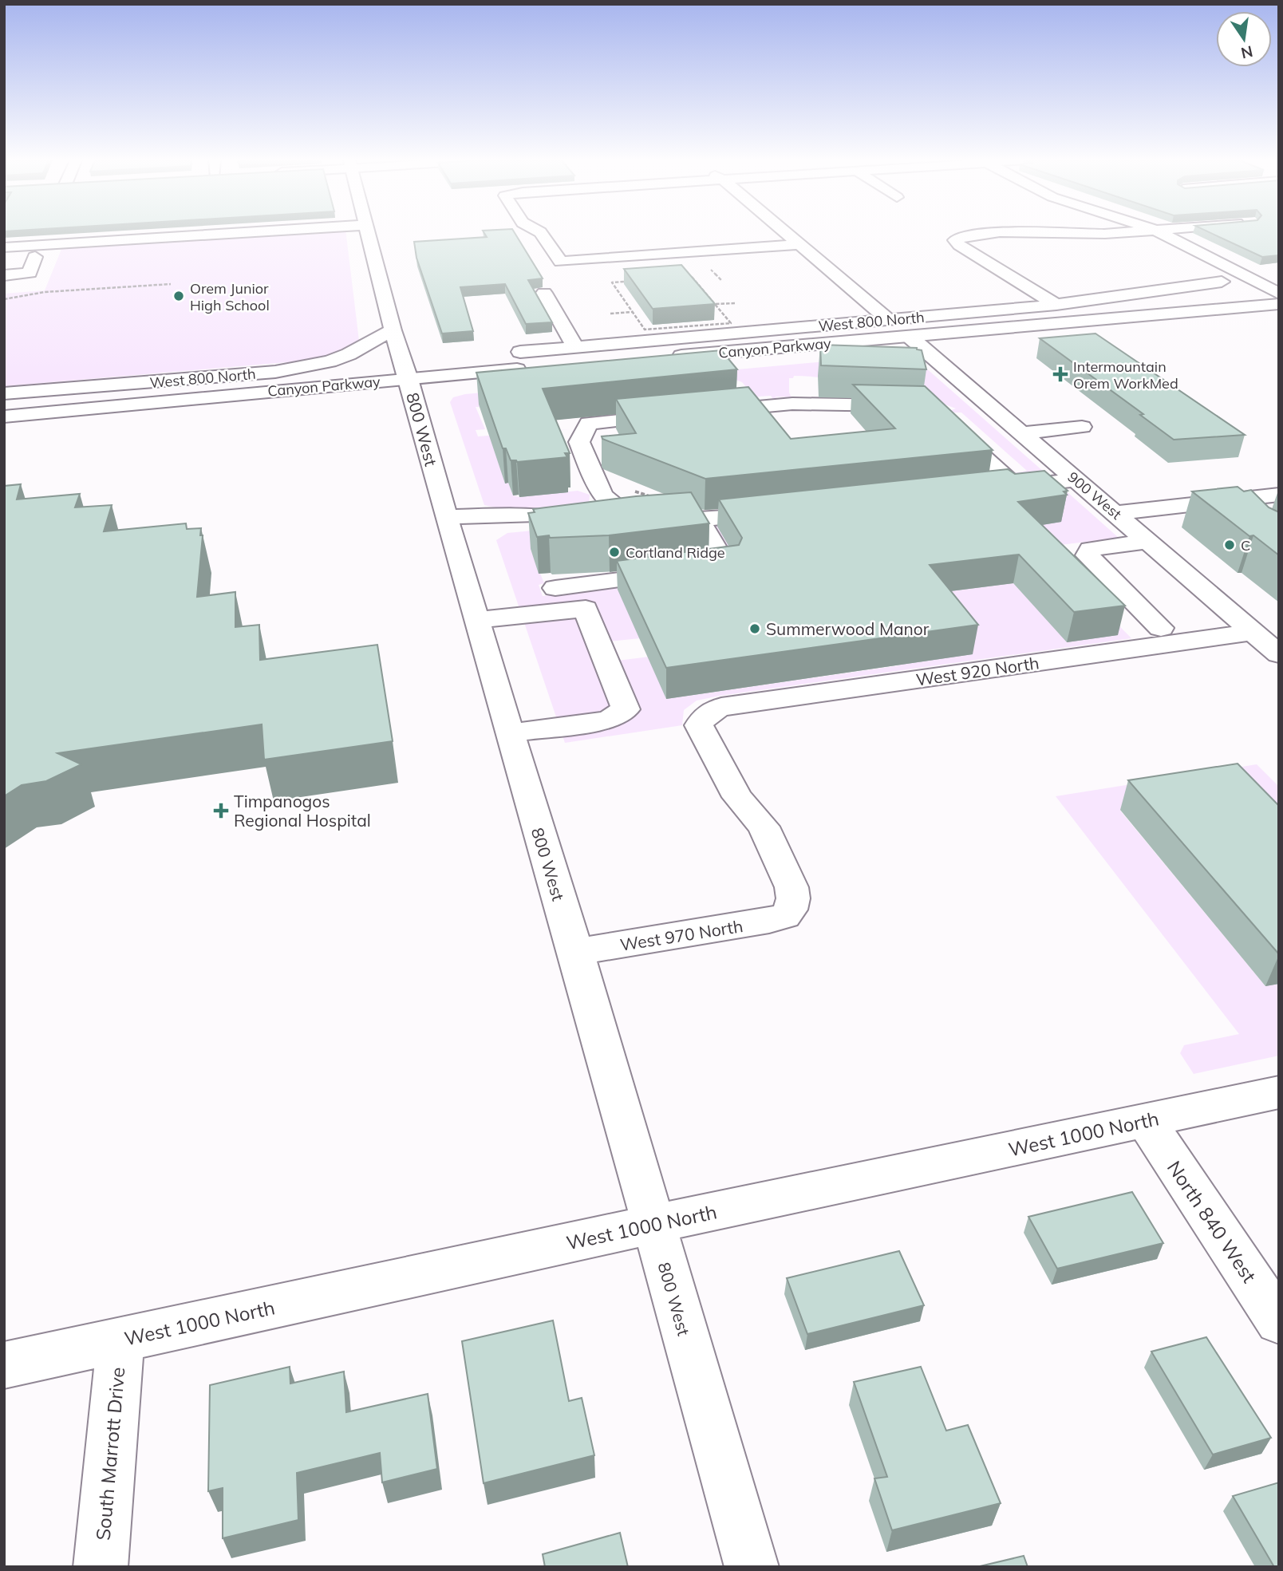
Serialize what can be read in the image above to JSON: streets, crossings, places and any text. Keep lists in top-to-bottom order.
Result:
{
  "streets": {
    "main road": [
      "West 800 North",
      "Canyon Parkway",
      "800 West",
      "900 West",
      "West 920 North",
      "West 970 North",
      "West 1000 North",
      "North 840 West",
      "South Marrott Drive"
    ]
  },
  "crossings": [
    ["West 800 North", "800 West"],
    ["Canyon Parkway", "800 West"],
    ["Canyon Parkway", "900 West"],
    ["800 West", "West 970 North"],
    ["800 West", "West 1000 North"],
    ["900 West", "West 920 North"],
    ["West 920 North", "West 970 North"],
    ["West 1000 North", "North 840 West"],
    ["West 1000 North", "South Marrott Drive"]
  ],
  "places": {
    "other": [
      "Orem Junior High School",
      "C",
      "Cortland Ridge",
      "Summerwood Manor"
    ],
    "health": ["Intermountain Orem WorkMed", "Timpanogos Regional Hospital"]
  },
  "north": "bottom"
}
